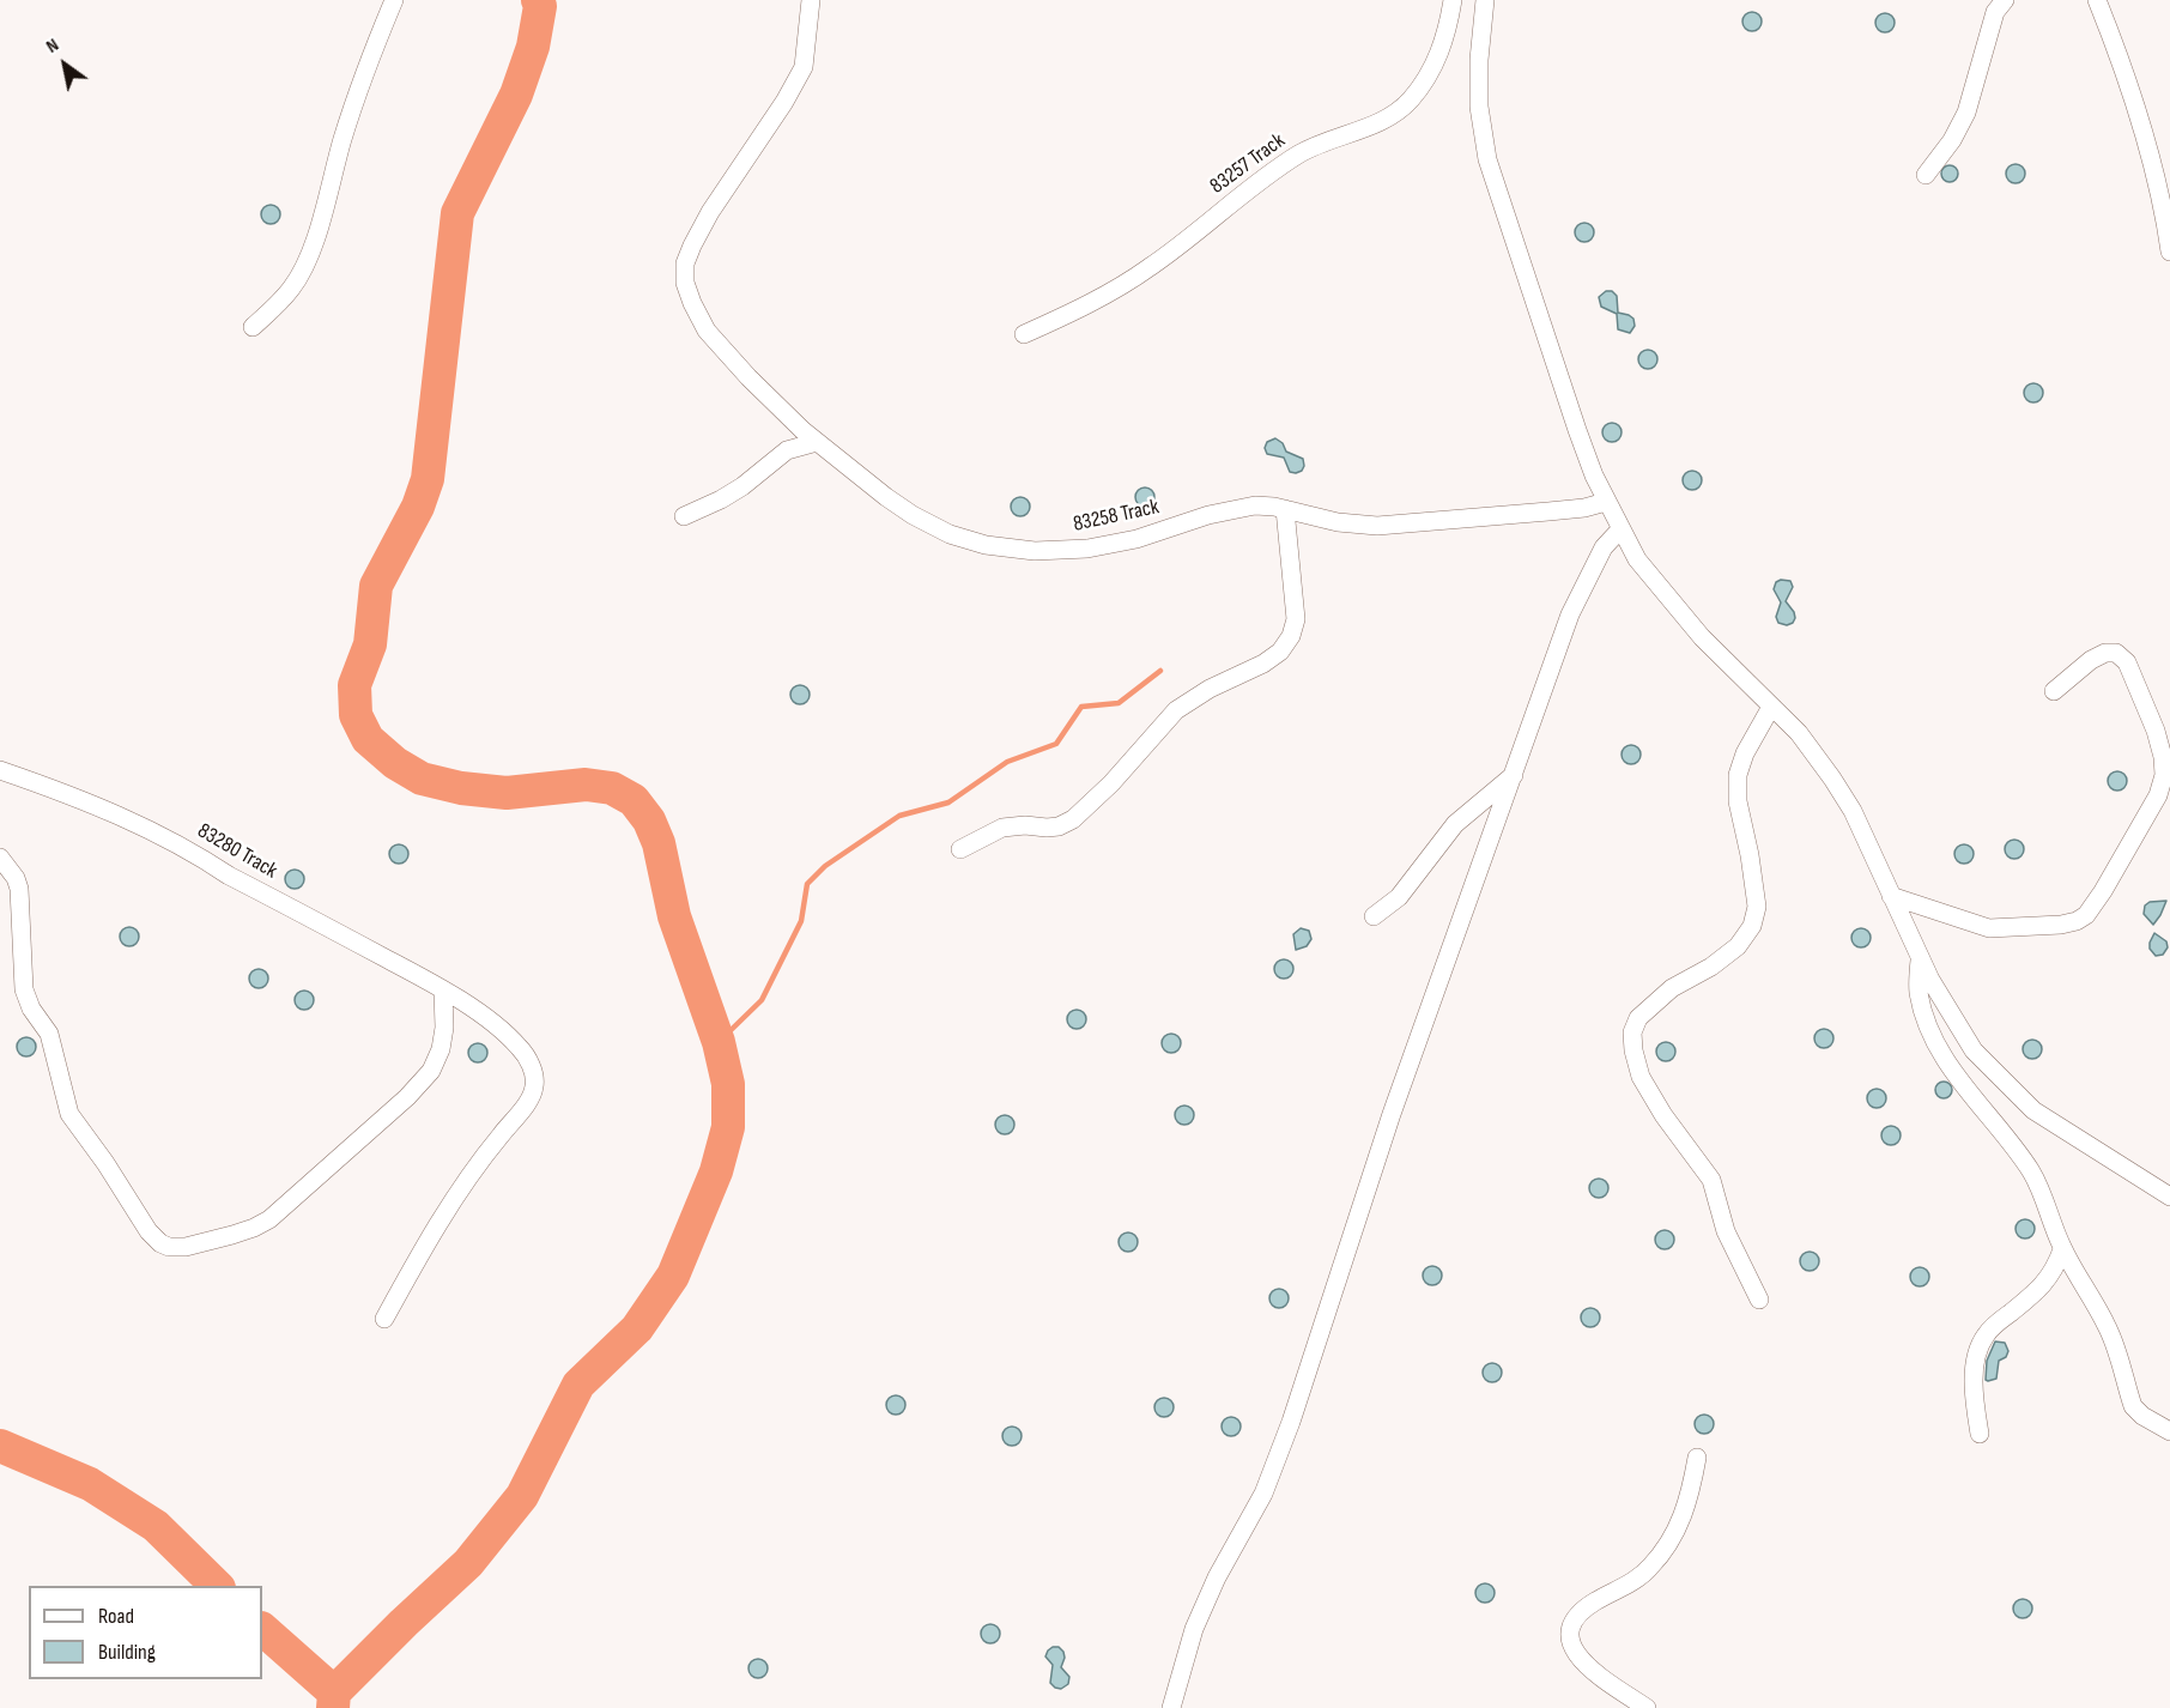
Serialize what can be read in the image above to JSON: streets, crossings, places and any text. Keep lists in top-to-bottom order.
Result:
{
  "streets": {
    "street": ["83257 Track", "83258 Track", "83280 Track"]
  },
  "legend": ["Road", "Building"],
  "north": "top left"
}
